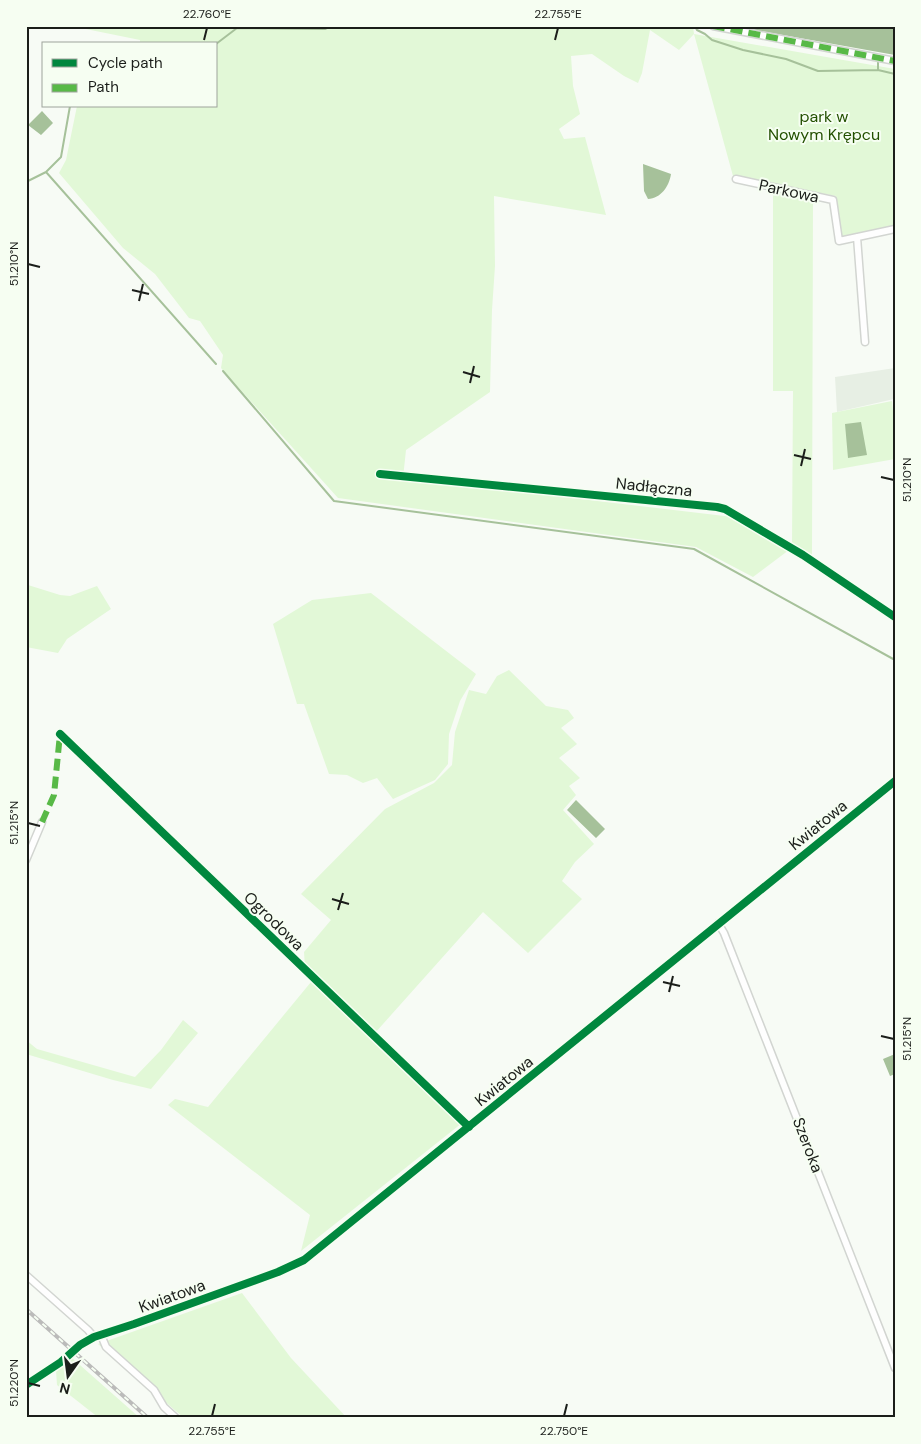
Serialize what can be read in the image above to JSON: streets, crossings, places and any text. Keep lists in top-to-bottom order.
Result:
{
  "streets": {
    "street": [
      "Parkowa",
      "Nadłączna",
      "Kwiatowa",
      "Ogrodowa",
      "Szeroka"
    ]
  },
  "crossings": [
    ["Kwiatowa", "Ogrodowa"],
    ["Kwiatowa", "Szeroka"]
  ],
  "parks": ["park w Nowym Krępcu"],
  "legend": ["Cycle path", "Path"],
  "north": "bottom",
  "coordinates": [
    "22.760°E",
    "22.755°E",
    "51.210°N",
    "51.215°N",
    "51.220°N",
    "22.750°E"
  ]
}
